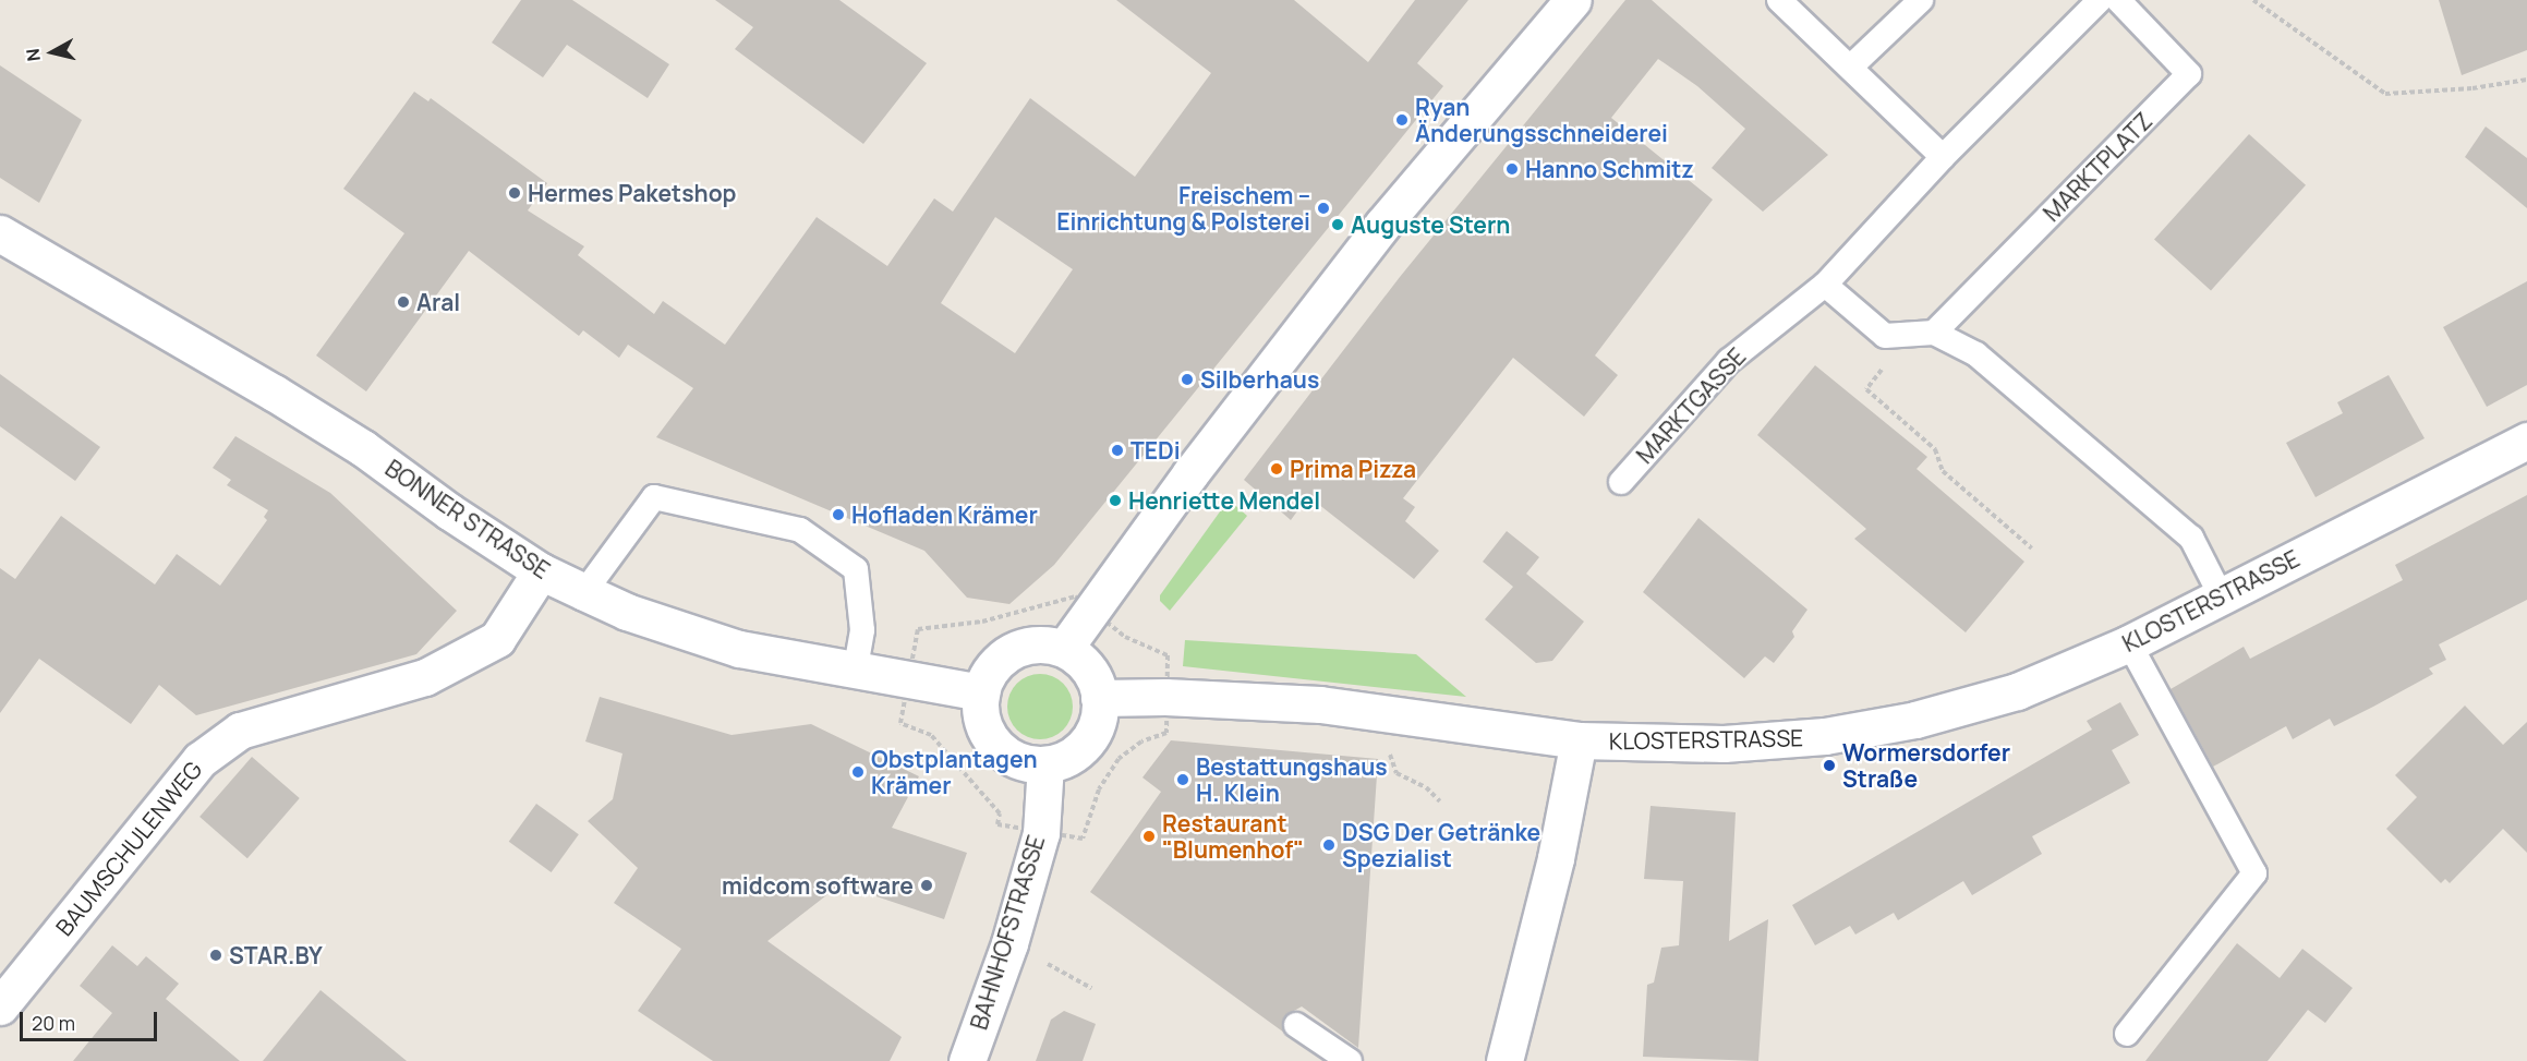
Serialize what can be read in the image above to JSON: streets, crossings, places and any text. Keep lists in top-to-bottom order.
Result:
{
  "streets": {
    "main road": [
      "BONNER STRASSE",
      "KLOSTERSTRASSE",
      "BAUMSCHULENWEG",
      "BAHNHOFSTRASSE"
    ],
    "lane": ["MARKTPLATZ", "MARKTGASSE"]
  },
  "crossings": [
    ["BONNER STRASSE", "KLOSTERSTRASSE"],
    ["BONNER STRASSE", "BAUMSCHULENWEG"],
    ["BONNER STRASSE", "BAHNHOFSTRASSE"],
    ["KLOSTERSTRASSE", "BAHNHOFSTRASSE"]
  ],
  "places": [
    "Ryan Änderungsschneiderei",
    "Hanno Schmitz",
    "Hermes Paketshop",
    "Freischem – Einrichtung & Polsterei",
    "Auguste Stern",
    "Aral",
    "Silberhaus",
    "TEDi",
    "Prima Pizza",
    "Henriette Mendel",
    "Hofladen Krämer",
    "Wormersdorfer Straße",
    "Obstplantagen Krämer",
    "Bestattungshaus H. Klein",
    "Restaurant \"Blumenhof\"",
    "DSG Der Getränke Spezialist",
    "midcom software",
    "STAR.BY"
  ],
  "scale_bar": "20 m",
  "north": "left"
}
